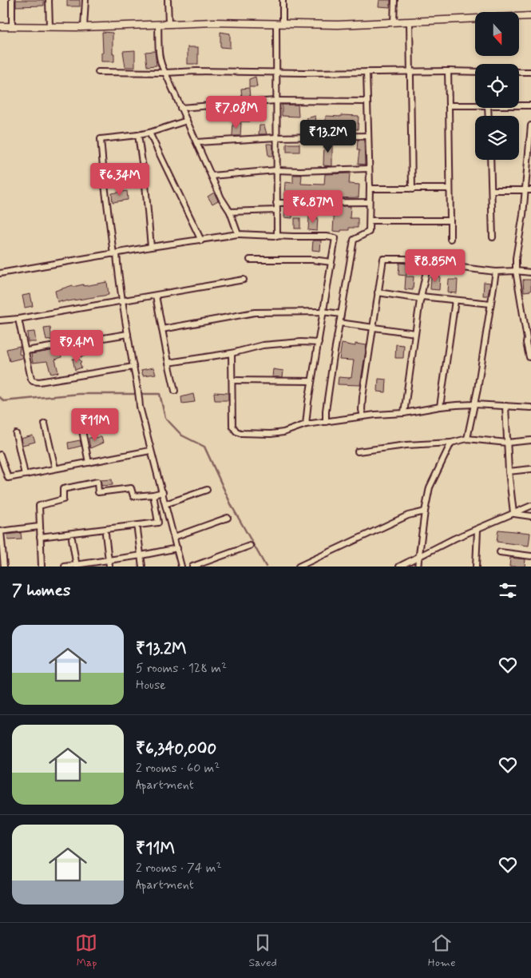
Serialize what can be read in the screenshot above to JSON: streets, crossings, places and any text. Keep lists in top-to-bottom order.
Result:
{
  "north": "bottom",
  "page": {
    "price": [
      "₹7.08M",
      "₹13.2M",
      "₹6.34M",
      "₹6.87M",
      "₹8.85M",
      "₹9.4M",
      "₹11M"
    ],
    "heading": "7 homes",
    "list": [
      {
        "name": "₹13.2M",
        "note": "5 rooms · 128 m² · House"
      },
      {
        "name": "₹6,340,000",
        "note": "2 rooms · 60 m² · Apartment"
      },
      {
        "name": "₹11M",
        "note": "2 rooms · 74 m² · Apartment"
      }
    ],
    "tabs": ["Map", "Saved", "Home"]
  }
}
